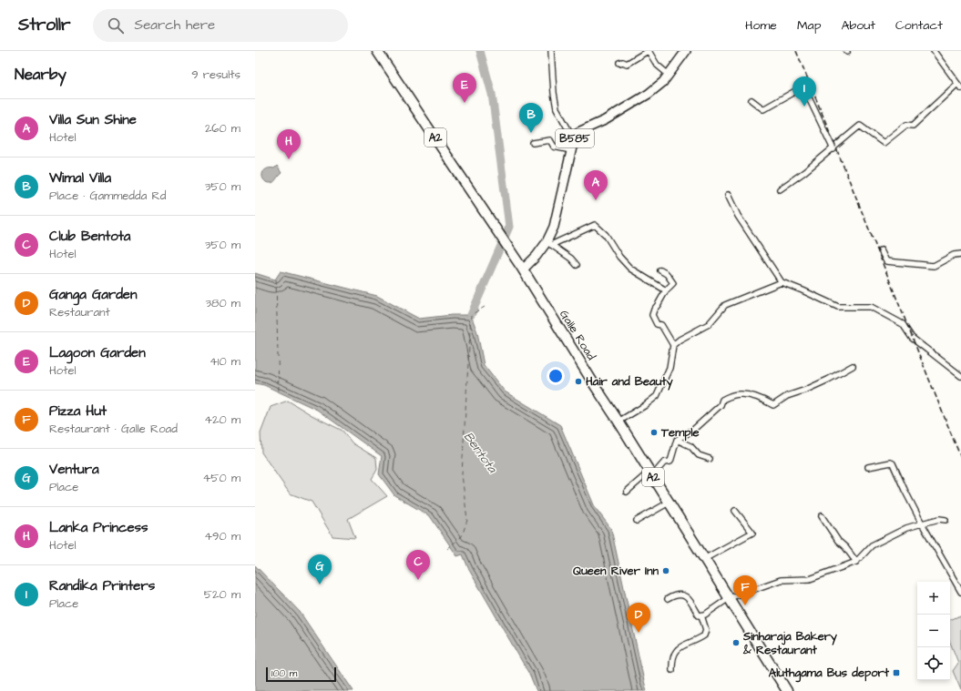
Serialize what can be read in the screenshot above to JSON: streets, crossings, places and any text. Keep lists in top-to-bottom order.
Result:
{
  "streets": {
    "highway": ["A2", "Galle Road"],
    "main road": ["B585"]
  },
  "crossings": [
    ["B585", "Galle Road"]
  ],
  "water": ["Bentota"],
  "places": {
    "other": [
      "Hair and Beauty",
      "Temple",
      "Queen River Inn",
      "Sinharaja Bakery & Restaurant"
    ],
    "transit": ["Aluthgama Bus deport"]
  },
  "scale_bar": "100 m",
  "page": {
    "header": "Strollr",
    "search": "Search here",
    "nav": [
      "Home",
      "Map",
      "About",
      "Contact"
    ],
    "heading": ["Nearby", "9 results"],
    "pins": [
      "E",
      "I",
      "B",
      "H",
      "A",
      "C",
      "G",
      "F",
      "D"
    ],
    "list": [
      {
        "mark": "A",
        "name": "Villa Sun Shine",
        "note": "Hotel",
        "value": "260 m"
      },
      {
        "mark": "B",
        "name": "Wimal Villa",
        "note": "Place · Gammedda Rd",
        "value": "350 m"
      },
      {
        "mark": "C",
        "name": "Club Bentota",
        "note": "Hotel",
        "value": "350 m"
      },
      {
        "mark": "D",
        "name": "Ganga Garden",
        "note": "Restaurant",
        "value": "380 m"
      },
      {
        "mark": "E",
        "name": "Lagoon Garden",
        "note": "Hotel",
        "value": "410 m"
      },
      {
        "mark": "F",
        "name": "Pizza Hut",
        "note": "Restaurant · Galle Road",
        "value": "420 m"
      },
      {
        "mark": "G",
        "name": "Ventura",
        "note": "Place",
        "value": "450 m"
      },
      {
        "mark": "H",
        "name": "Lanka Princess",
        "note": "Hotel",
        "value": "490 m"
      },
      {
        "mark": "I",
        "name": "Randika Printers",
        "note": "Place",
        "value": "520 m"
      }
    ],
    "map_buttons": ["+", "−"],
    "scale": "100 m"
  }
}
